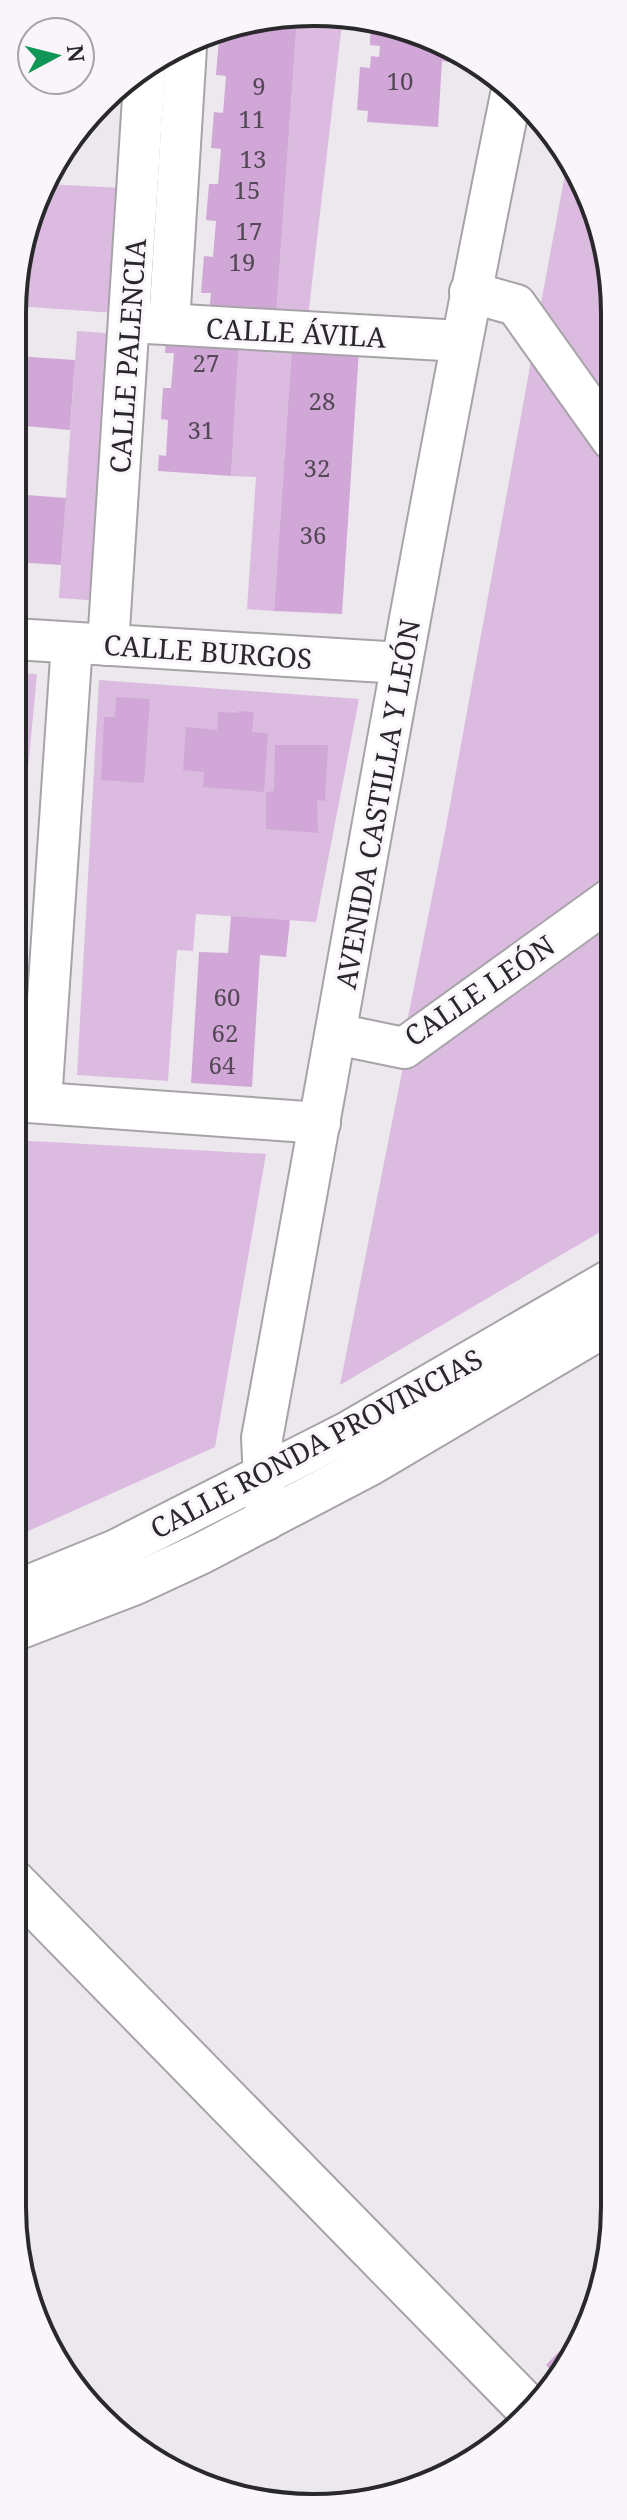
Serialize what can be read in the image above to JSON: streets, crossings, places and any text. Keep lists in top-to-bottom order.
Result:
{
  "streets": {
    "street": [
      "CALLE ÁVILA",
      "CALLE PALENCIA",
      "CALLE BURGOS",
      "AVENIDA CASTILLA Y LEÓN",
      "CALLE LEÓN",
      "CALLE RONDA PROVINCIAS"
    ]
  },
  "crossings": [
    ["CALLE ÁVILA", "CALLE PALENCIA"],
    ["CALLE ÁVILA", "AVENIDA CASTILLA Y LEÓN"],
    ["CALLE PALENCIA", "CALLE BURGOS"],
    ["CALLE BURGOS", "AVENIDA CASTILLA Y LEÓN"],
    ["AVENIDA CASTILLA Y LEÓN", "CALLE LEÓN"],
    ["AVENIDA CASTILLA Y LEÓN", "CALLE RONDA PROVINCIAS"]
  ],
  "house_numbers": [
    "10",
    "9",
    "11",
    "13",
    "15",
    "17",
    "19",
    "27",
    "28",
    "31",
    "32",
    "36",
    "60",
    "62",
    "64"
  ],
  "north": "right"
}
